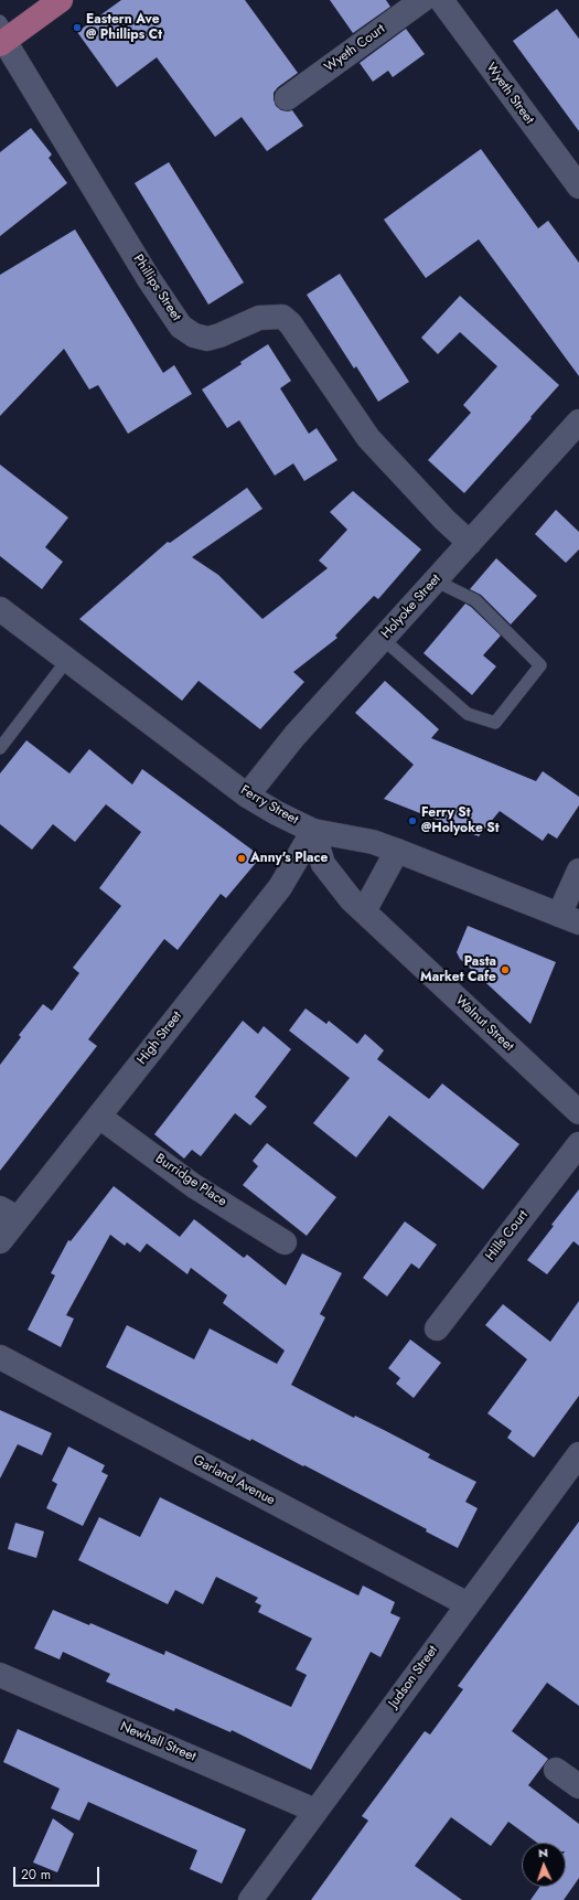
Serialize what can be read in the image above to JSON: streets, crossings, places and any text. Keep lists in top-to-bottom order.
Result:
{
  "streets": {
    "street": [
      "Wyeth Court",
      "Wyeth Street",
      "Phillips Street",
      "Holyoke Street",
      "Ferry Street",
      "Walnut Street",
      "High Street",
      "Burridge Place",
      "Hills Court",
      "Garland Avenue",
      "Judson Street",
      "Newhall Street"
    ]
  },
  "crossings": [
    ["Phillips Street", "Holyoke Street"],
    ["Holyoke Street", "Ferry Street"],
    ["Ferry Street", "Walnut Street"],
    ["Ferry Street", "High Street"],
    ["Walnut Street", "High Street"],
    ["High Street", "Burridge Place"],
    ["Garland Avenue", "Judson Street"],
    ["Judson Street", "Newhall Street"]
  ],
  "places": [
    "Eastern Ave @ Phillips Ct",
    "Ferry St @Holyoke St",
    "Anny's Place",
    "Pasta Market Cafe"
  ],
  "scale_bar": "20 m",
  "north": "top"
}
